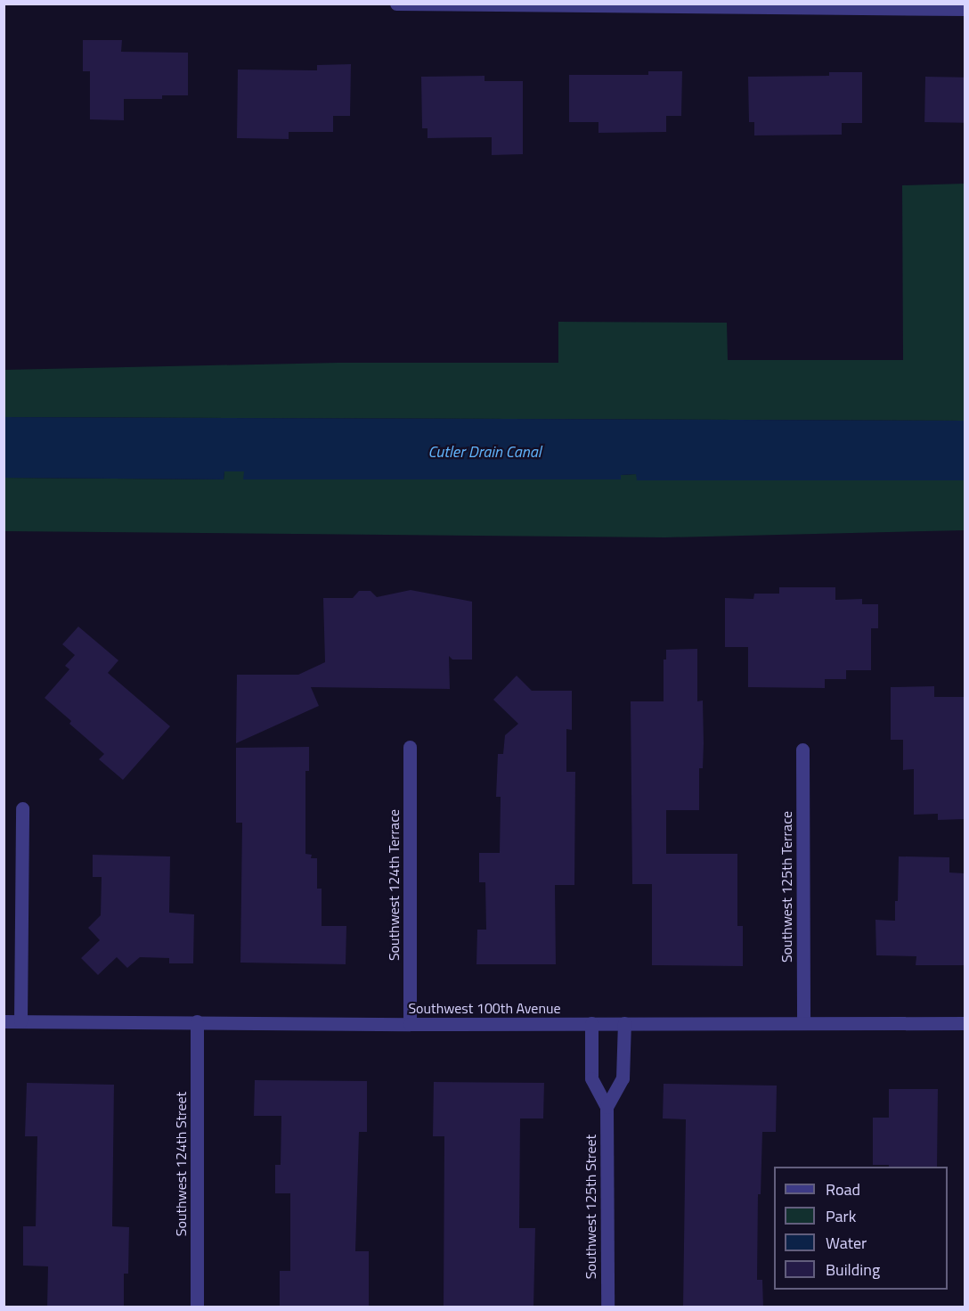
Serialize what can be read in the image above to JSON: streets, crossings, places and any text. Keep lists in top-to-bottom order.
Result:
{
  "streets": {
    "street": [
      "Southwest 124th Terrace",
      "Southwest 125th Terrace",
      "Southwest 100th Avenue",
      "Southwest 124th Street",
      "Southwest 125th Street"
    ]
  },
  "crossings": [
    ["Southwest 124th Terrace", "Southwest 100th Avenue"],
    ["Southwest 125th Terrace", "Southwest 100th Avenue"],
    ["Southwest 100th Avenue", "Southwest 124th Street"],
    ["Southwest 100th Avenue", "Southwest 125th Street"]
  ],
  "water": ["Cutler Drain Canal"],
  "legend": [
    "Road",
    "Park",
    "Water",
    "Building"
  ]
}
